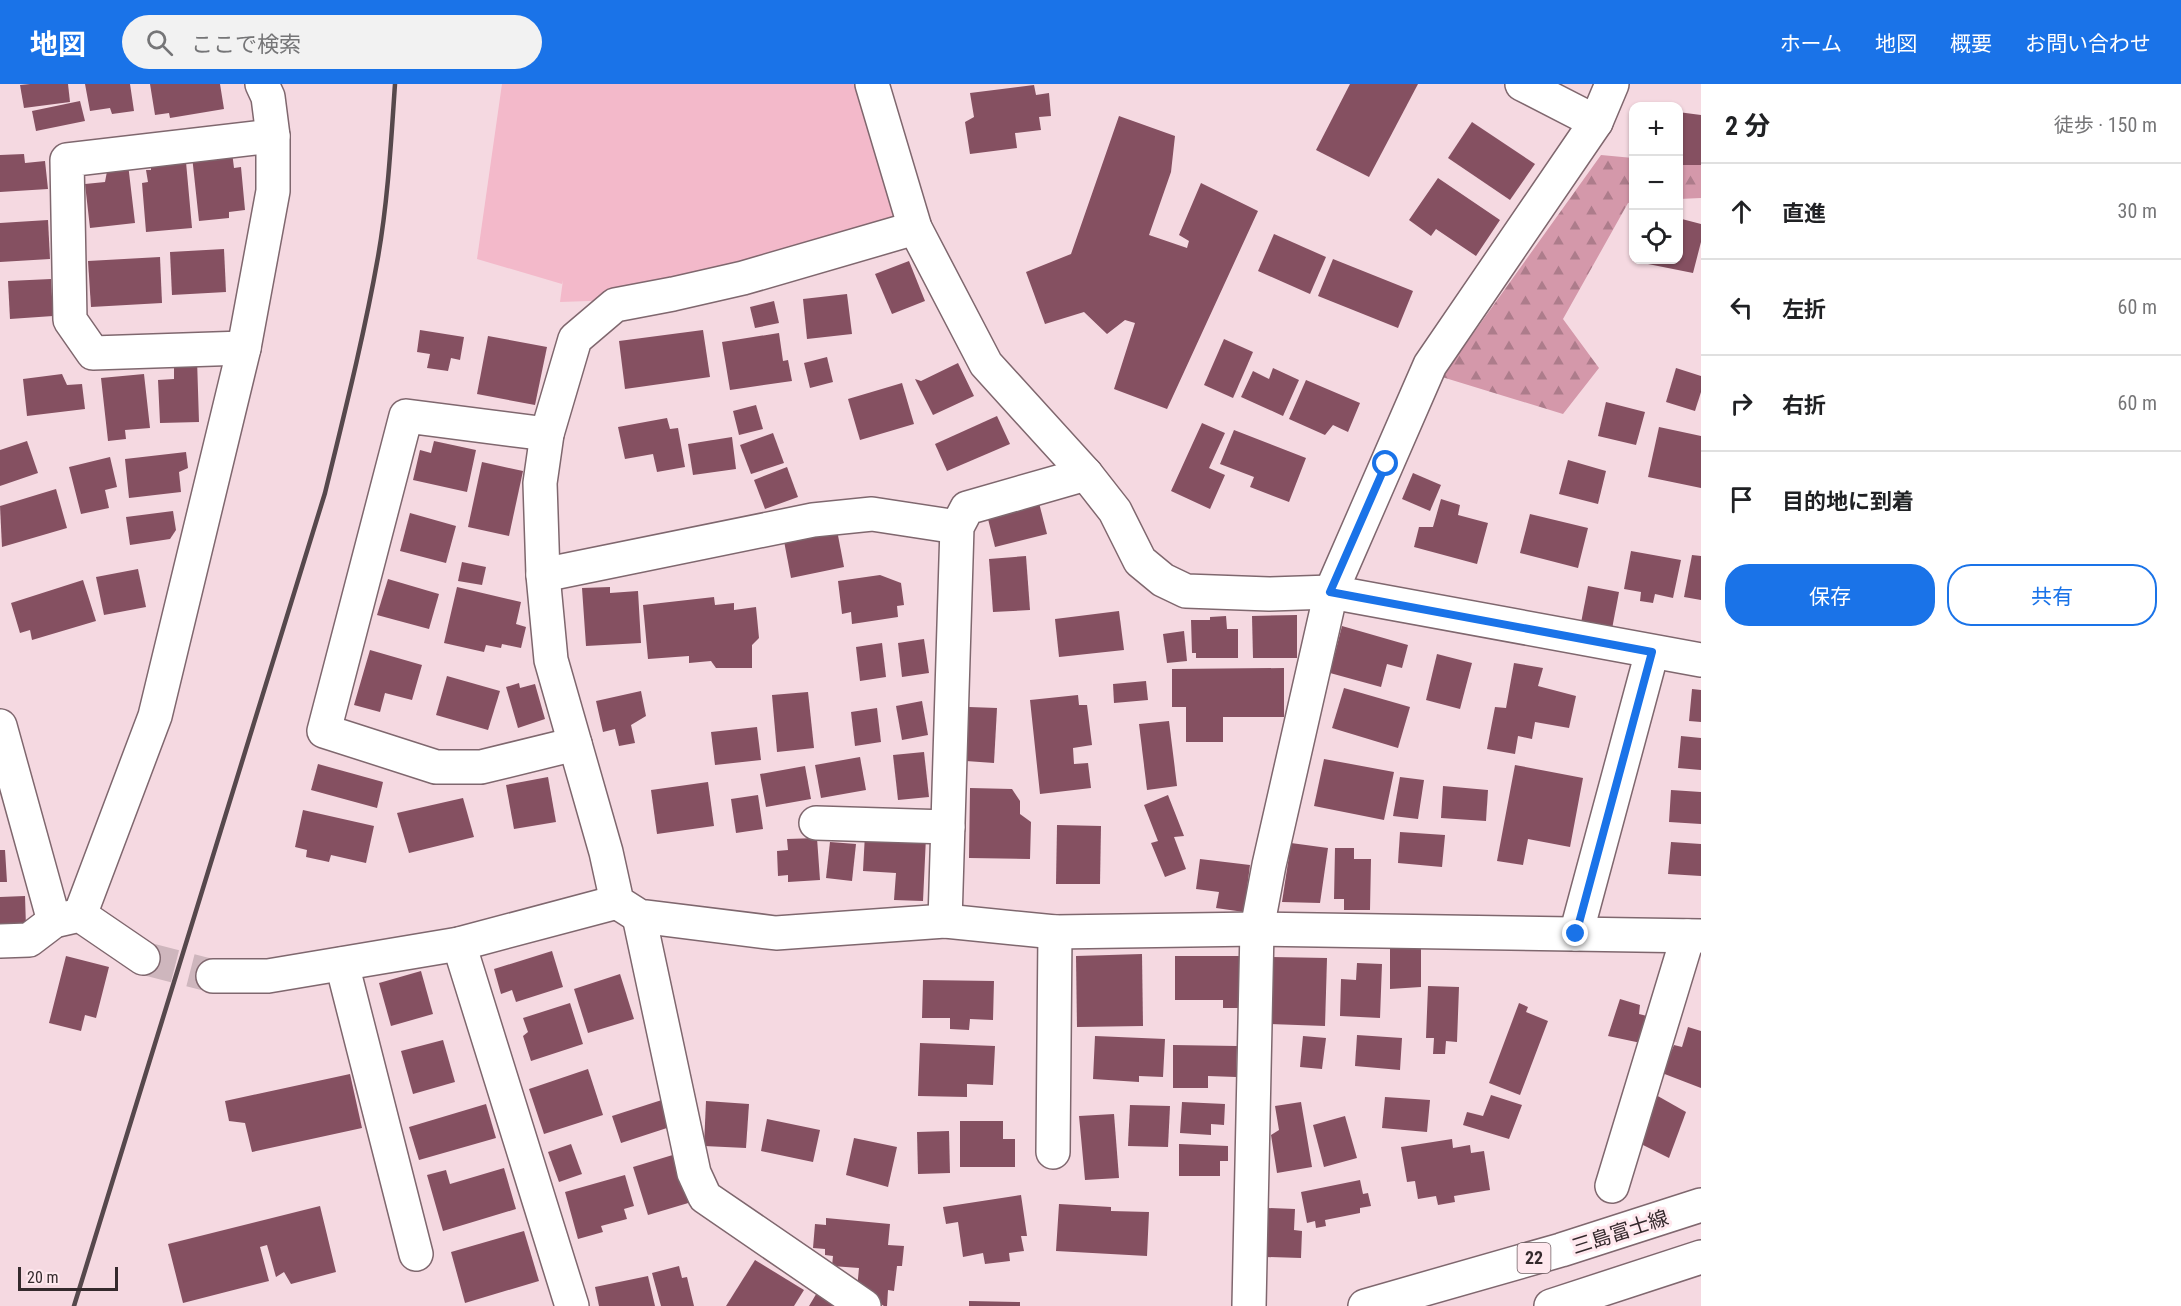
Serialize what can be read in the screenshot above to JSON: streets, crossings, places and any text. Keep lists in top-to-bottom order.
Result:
{
  "streets": {
    "street": ["三島富士線", "22"]
  },
  "scale_bar": "20 m",
  "page": {
    "header": "地図",
    "search": "ここで検索",
    "nav": [
      "ホーム",
      "地図",
      "概要",
      "お問い合わせ"
    ],
    "heading": ["2 分", "徒歩 · 150 m"],
    "map_buttons": ["+", "−"],
    "list": [
      ["直進", "30 m"],
      ["左折", "60 m"],
      ["右折", "60 m"],
      "目的地に到着"
    ],
    "buttons": ["保存", "共有"],
    "scale": "20 m"
  }
}
